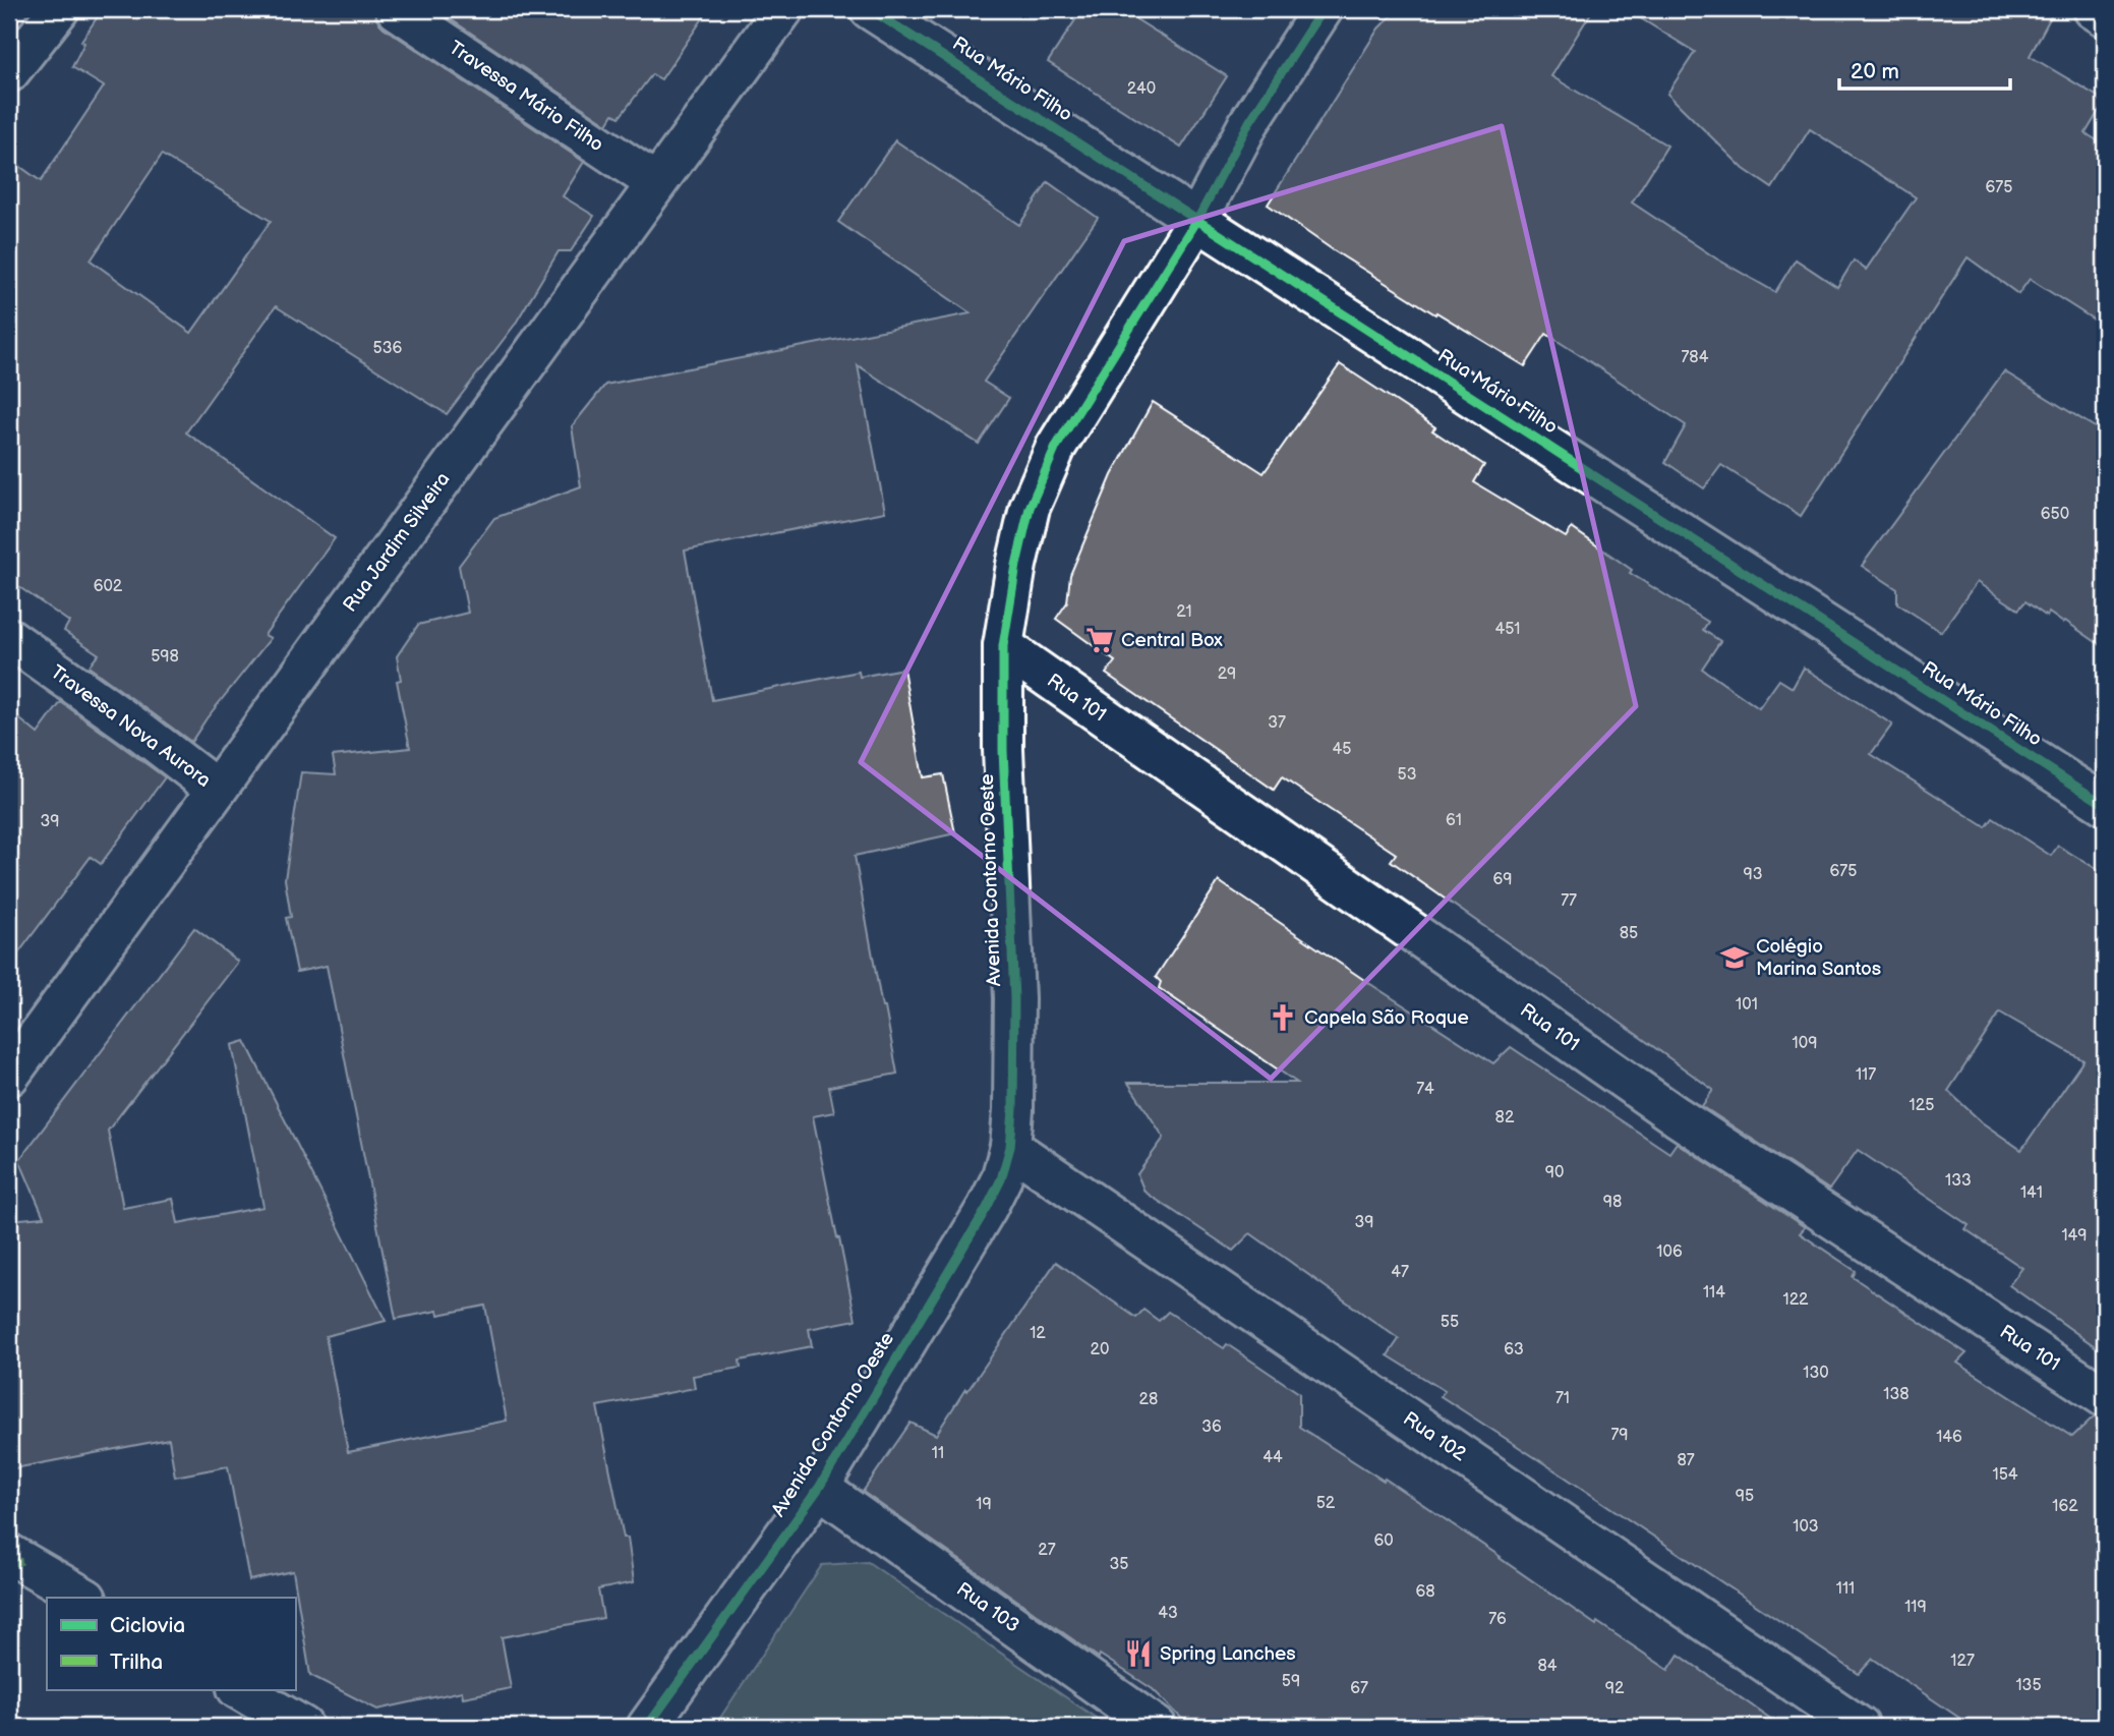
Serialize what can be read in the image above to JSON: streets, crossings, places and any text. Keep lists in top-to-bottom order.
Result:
{
  "streets": {
    "street": [
      "Rua Mário Filho",
      "Travessa Mário Filho",
      "Rua Jardim Silveira",
      "Rua 101",
      "Travessa Nova Aurora",
      "Avenida Contorno Oeste",
      "Rua 102",
      "Rua 103"
    ]
  },
  "crossings": [
    ["Rua Mário Filho", "Avenida Contorno Oeste"],
    ["Travessa Mário Filho", "Rua Jardim Silveira"],
    ["Rua Jardim Silveira", "Travessa Nova Aurora"],
    ["Rua 101", "Avenida Contorno Oeste"],
    ["Avenida Contorno Oeste", "Rua 102"],
    ["Avenida Contorno Oeste", "Rua 103"]
  ],
  "places": {
    "supermarket": ["Central Box"],
    "school or university": ["Colégio Marina Santos"],
    "church": ["Capela São Roque"],
    "restaurant": ["Spring Lanches"]
  },
  "house_numbers": [
    "240",
    "675",
    "536",
    "784",
    "650",
    "602",
    "21",
    "451",
    "598",
    "29",
    "37",
    "45",
    "53",
    "61",
    "39",
    "675",
    "93",
    "69",
    "77",
    "85",
    "101",
    "109",
    "117",
    "74",
    "125",
    "82",
    "90",
    "133",
    "141",
    "98",
    "39",
    "149",
    "106",
    "47",
    "114",
    "122",
    "55",
    "12",
    "20",
    "63",
    "130",
    "138",
    "71",
    "28",
    "36",
    "79",
    "146",
    "11",
    "44",
    "87",
    "154",
    "95",
    "52",
    "19",
    "162",
    "103",
    "60",
    "27",
    "35",
    "111",
    "68",
    "119",
    "43",
    "76",
    "127",
    "84",
    "59",
    "135",
    "67",
    "92"
  ],
  "legend": ["Ciclovia", "Trilha"],
  "scale_bar": "20 m"
}
